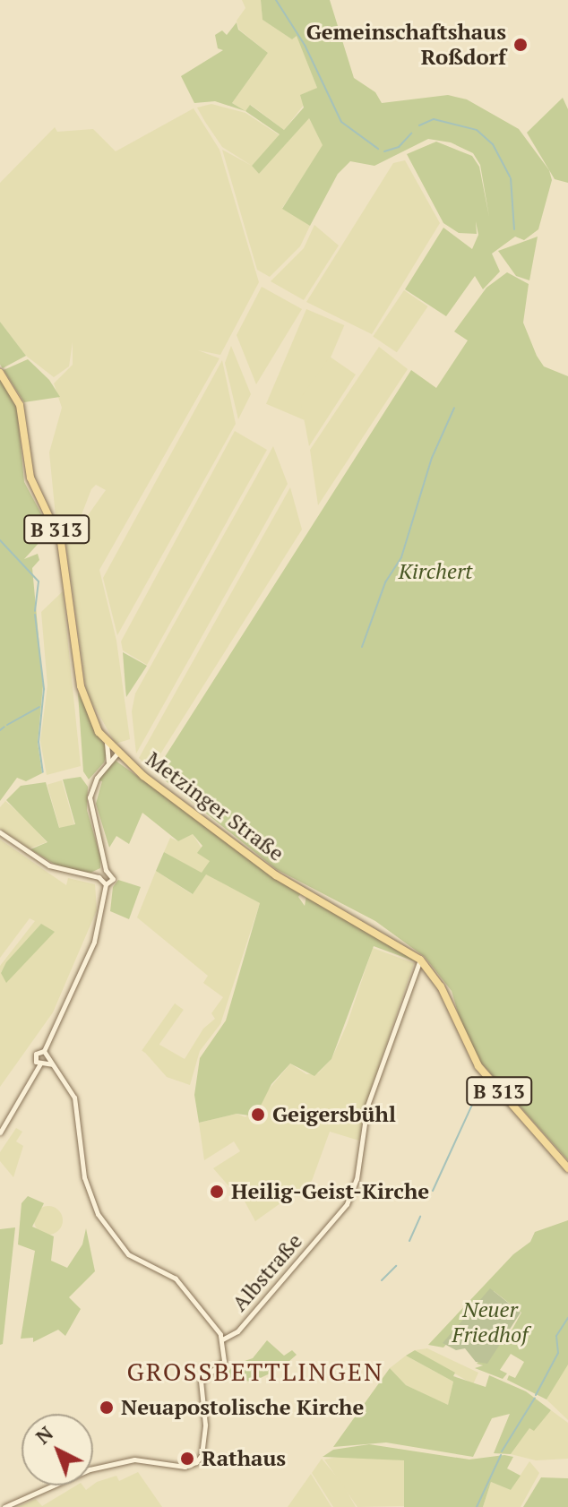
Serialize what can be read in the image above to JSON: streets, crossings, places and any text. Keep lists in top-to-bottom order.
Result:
{
  "streets": {
    "main road": ["B 313", "Metzinger Straße"],
    "street": ["Albstraße"]
  },
  "crossings": [
    ["Metzinger Straße", "Albstraße"]
  ],
  "districts": ["GROSSBETTLINGEN"],
  "parks": ["Kirchert", "Neuer Friedhof"],
  "places": [
    "Gemeinschaftshaus Roßdorf",
    "Geigersbühl",
    "Heilig-Geist-Kirche",
    "Neuapostolische Kirche",
    "Rathaus"
  ],
  "north": "top left"
}
